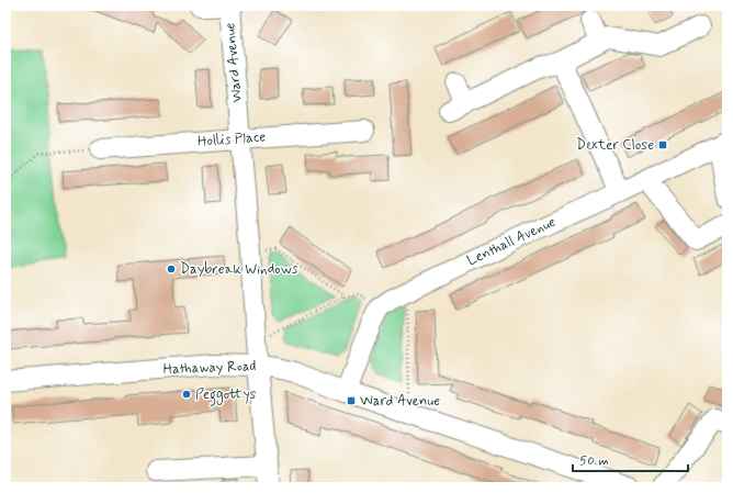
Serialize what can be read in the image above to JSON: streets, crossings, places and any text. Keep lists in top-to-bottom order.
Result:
{
  "streets": {
    "street": [
      "Ward Avenue",
      "Hollis Place",
      "Lenthall Avenue",
      "Hathaway Road"
    ]
  },
  "crossings": [
    ["Ward Avenue", "Hollis Place"],
    ["Ward Avenue", "Hathaway Road"]
  ],
  "places": {
    "transit": ["Dexter Close", "Ward Avenue"],
    "other": ["Daybreak Windows", "Peggottys"]
  },
  "scale_bar": "50 m"
}
